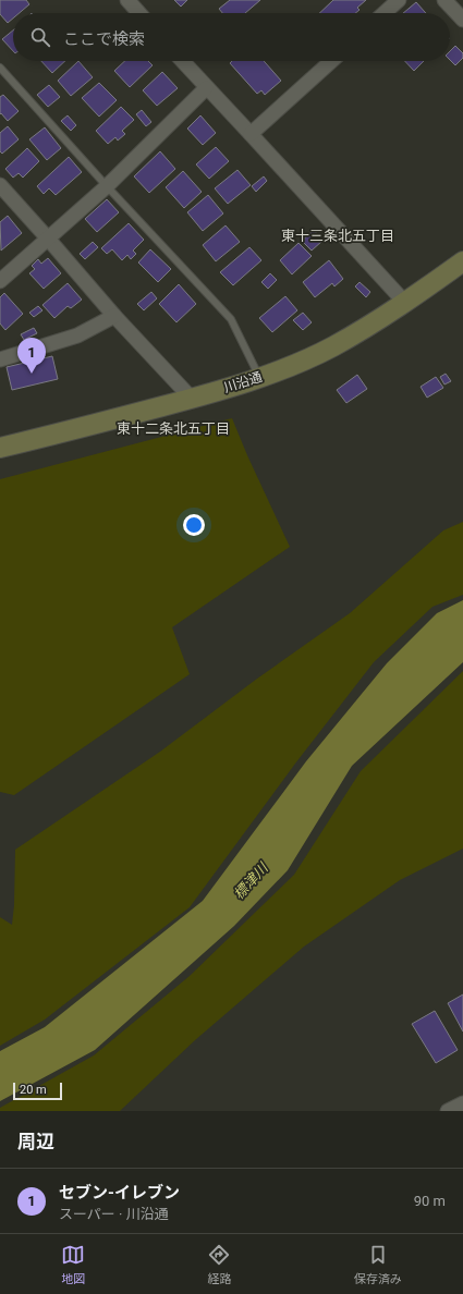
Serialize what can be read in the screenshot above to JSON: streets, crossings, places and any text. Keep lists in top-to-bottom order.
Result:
{
  "streets": {
    "street": ["川沿通"]
  },
  "districts": ["東十三条北五丁目", "東十二条北五丁目"],
  "water": ["標津川"],
  "scale_bar": "20 m",
  "page": {
    "search": "ここで検索",
    "pins": "1",
    "scale": "20 m",
    "heading": "周辺",
    "list": [
      {
        "mark": "1",
        "name": "セブン-イレブン",
        "note": "スーパー · 川沿通",
        "value": "90 m"
      }
    ],
    "nav": ["地図", "経路", "保存済み"]
  }
}
